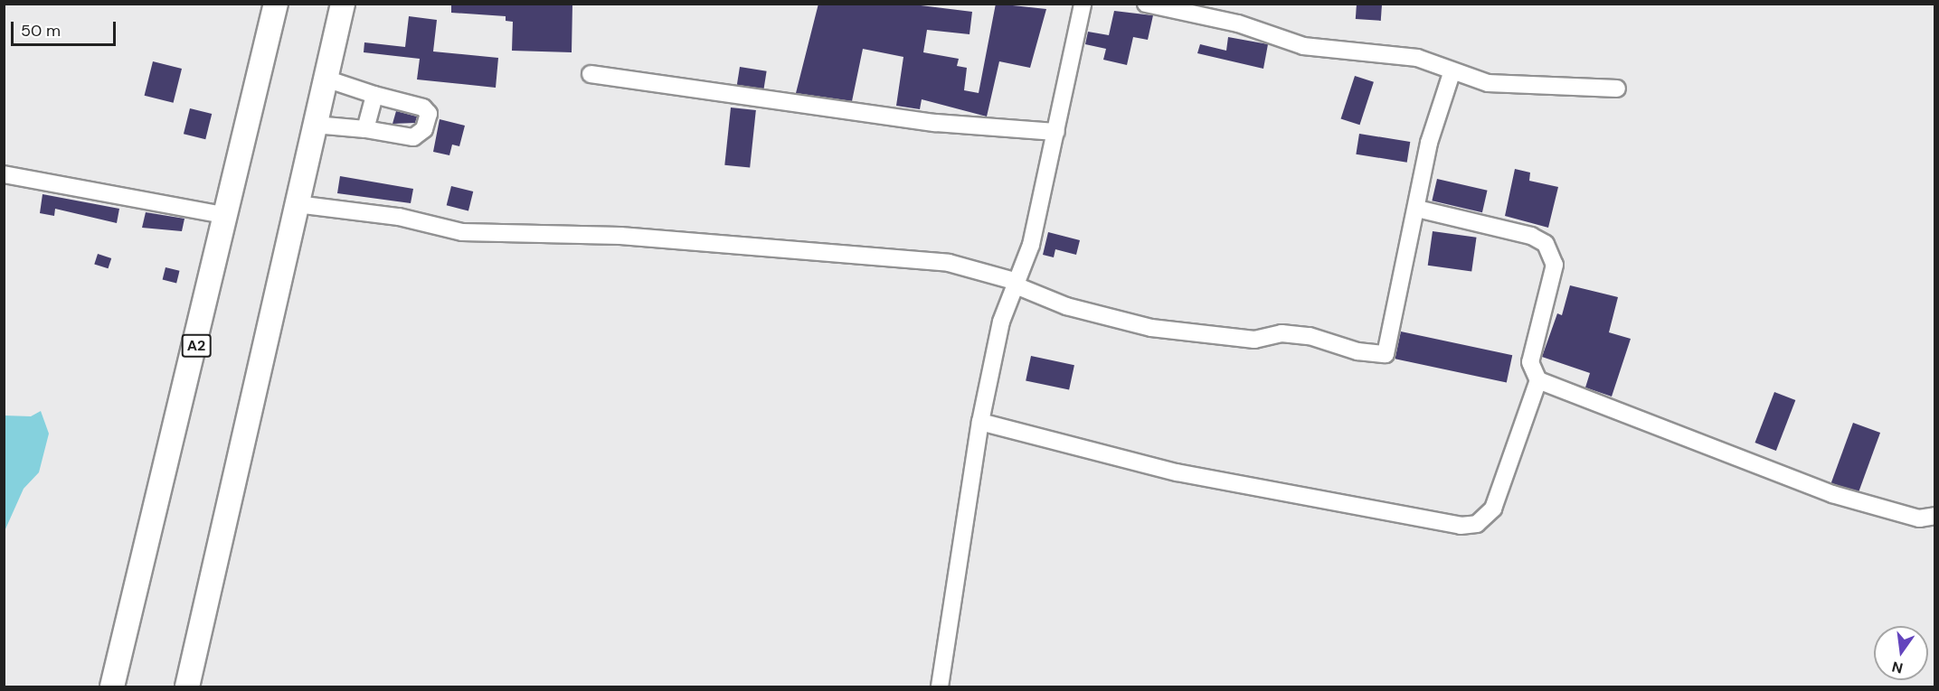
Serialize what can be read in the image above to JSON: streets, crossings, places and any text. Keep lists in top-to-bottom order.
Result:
{
  "streets": {
    "highway": ["A2"]
  },
  "scale_bar": "50 m",
  "north": "bottom"
}
